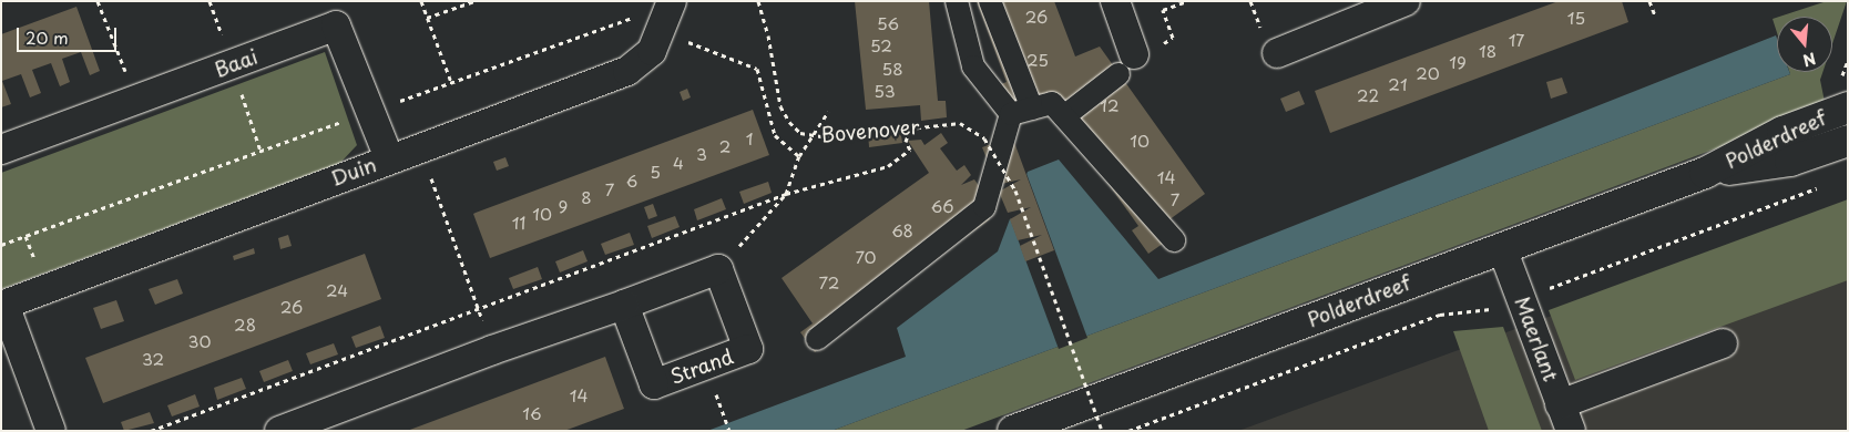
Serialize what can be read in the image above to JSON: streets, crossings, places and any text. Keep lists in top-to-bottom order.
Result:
{
  "streets": {
    "street": [
      "Baai",
      "Polderdreef",
      "Duin",
      "Maerlant",
      "Strand"
    ],
    "path": ["Bovenover"]
  },
  "crossings": [
    ["Baai", "Duin"],
    ["Polderdreef", "Maerlant"]
  ],
  "house_numbers": [
    "26",
    "15",
    "56",
    "17",
    "52",
    "18",
    "25",
    "19",
    "58",
    "20",
    "21",
    "53",
    "22",
    "12",
    "1",
    "10",
    "2",
    "3",
    "4",
    "5",
    "14",
    "6",
    "7",
    "8",
    "7",
    "9",
    "66",
    "10",
    "11",
    "68",
    "70",
    "72",
    "24",
    "26",
    "28",
    "30",
    "32",
    "14",
    "16"
  ],
  "scale_bar": "20 m",
  "north": "bottom"
}
